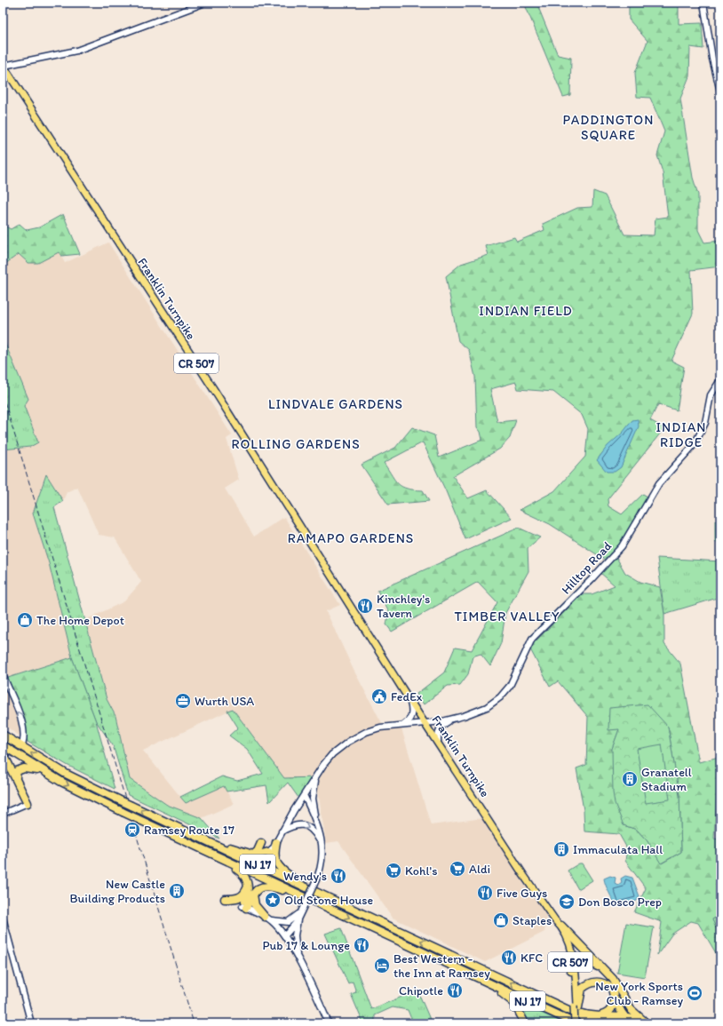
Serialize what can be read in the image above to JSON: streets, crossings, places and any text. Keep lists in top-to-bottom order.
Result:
{
  "streets": {
    "highway": ["NJ 17"],
    "main road": ["Franklin Turnpike", "CR 507"],
    "street": ["Hilltop Road"]
  },
  "crossings": [
    ["Franklin Turnpike", "Hilltop Road"],
    ["Franklin Turnpike", "NJ 17"]
  ],
  "districts": [
    "PADDINGTON SQUARE",
    "INDIAN FIELD",
    "LINDVALE GARDENS",
    "INDIAN RIDGE",
    "ROLLING GARDENS",
    "RAMAPO GARDENS",
    "TIMBER VALLEY"
  ],
  "places": {
    "restaurant": [
      "Kinchley's Tavern",
      "Wendy's",
      "Five Guys",
      "Pub 17 & Lounge",
      "KFC",
      "Chipotle"
    ],
    "shop": ["The Home Depot", "Staples"],
    "public building": ["FedEx"],
    "office": ["Wurth USA"],
    "building": ["Granatell Stadium", "Immaculata Hall", "New Castle Building Products"],
    "station": ["Ramsey Route 17"],
    "supermarket": ["Aldi", "Kohl's"],
    "place": ["Old Stone House"],
    "school or university": ["Don Bosco Prep"],
    "hotel": ["Best Western - the Inn at Ramsey"],
    "sports": ["New York Sports Club - Ramsey"]
  }
}
